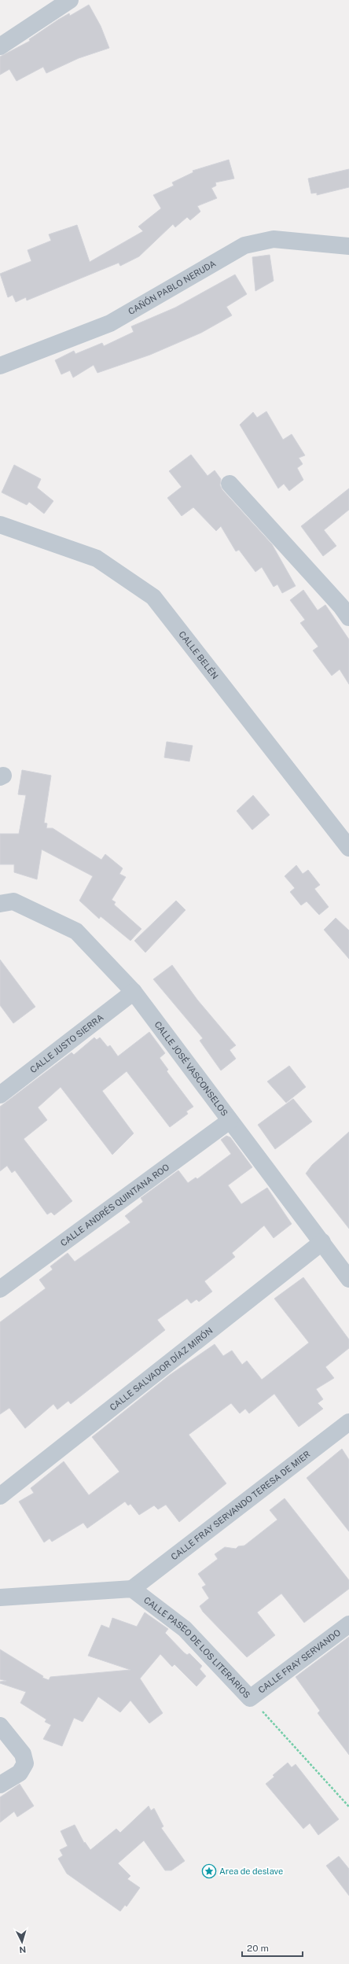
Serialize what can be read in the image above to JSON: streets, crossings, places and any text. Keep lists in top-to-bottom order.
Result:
{
  "streets": {
    "street": [
      "CAÑÓN PABLO NERUDA",
      "CALLE BELÉN",
      "CALLE JUSTO SIERRA",
      "CALLE JOSÉ VASCONSELOS",
      "CALLE ANDRÉS QUINTANA ROO",
      "CALLE SALVADOR DÍAZ MIRÓN",
      "CALLE FRAY SERVANDO TERESA DE MIER",
      "CALLE PASEO DE LOS LITERARIOS",
      "CALLE FRAY SERVANDO"
    ]
  },
  "crossings": [
    ["CALLE JUSTO SIERRA", "CALLE JOSÉ VASCONSELOS"],
    ["CALLE JOSÉ VASCONSELOS", "CALLE ANDRÉS QUINTANA ROO"],
    ["CALLE JOSÉ VASCONSELOS", "CALLE SALVADOR DÍAZ MIRÓN"],
    ["CALLE FRAY SERVANDO TERESA DE MIER", "CALLE PASEO DE LOS LITERARIOS"],
    ["CALLE PASEO DE LOS LITERARIOS", "CALLE FRAY SERVANDO"]
  ],
  "places": {
    "place": ["Area de deslave"]
  },
  "scale_bar": "20 m",
  "north": "bottom"
}
